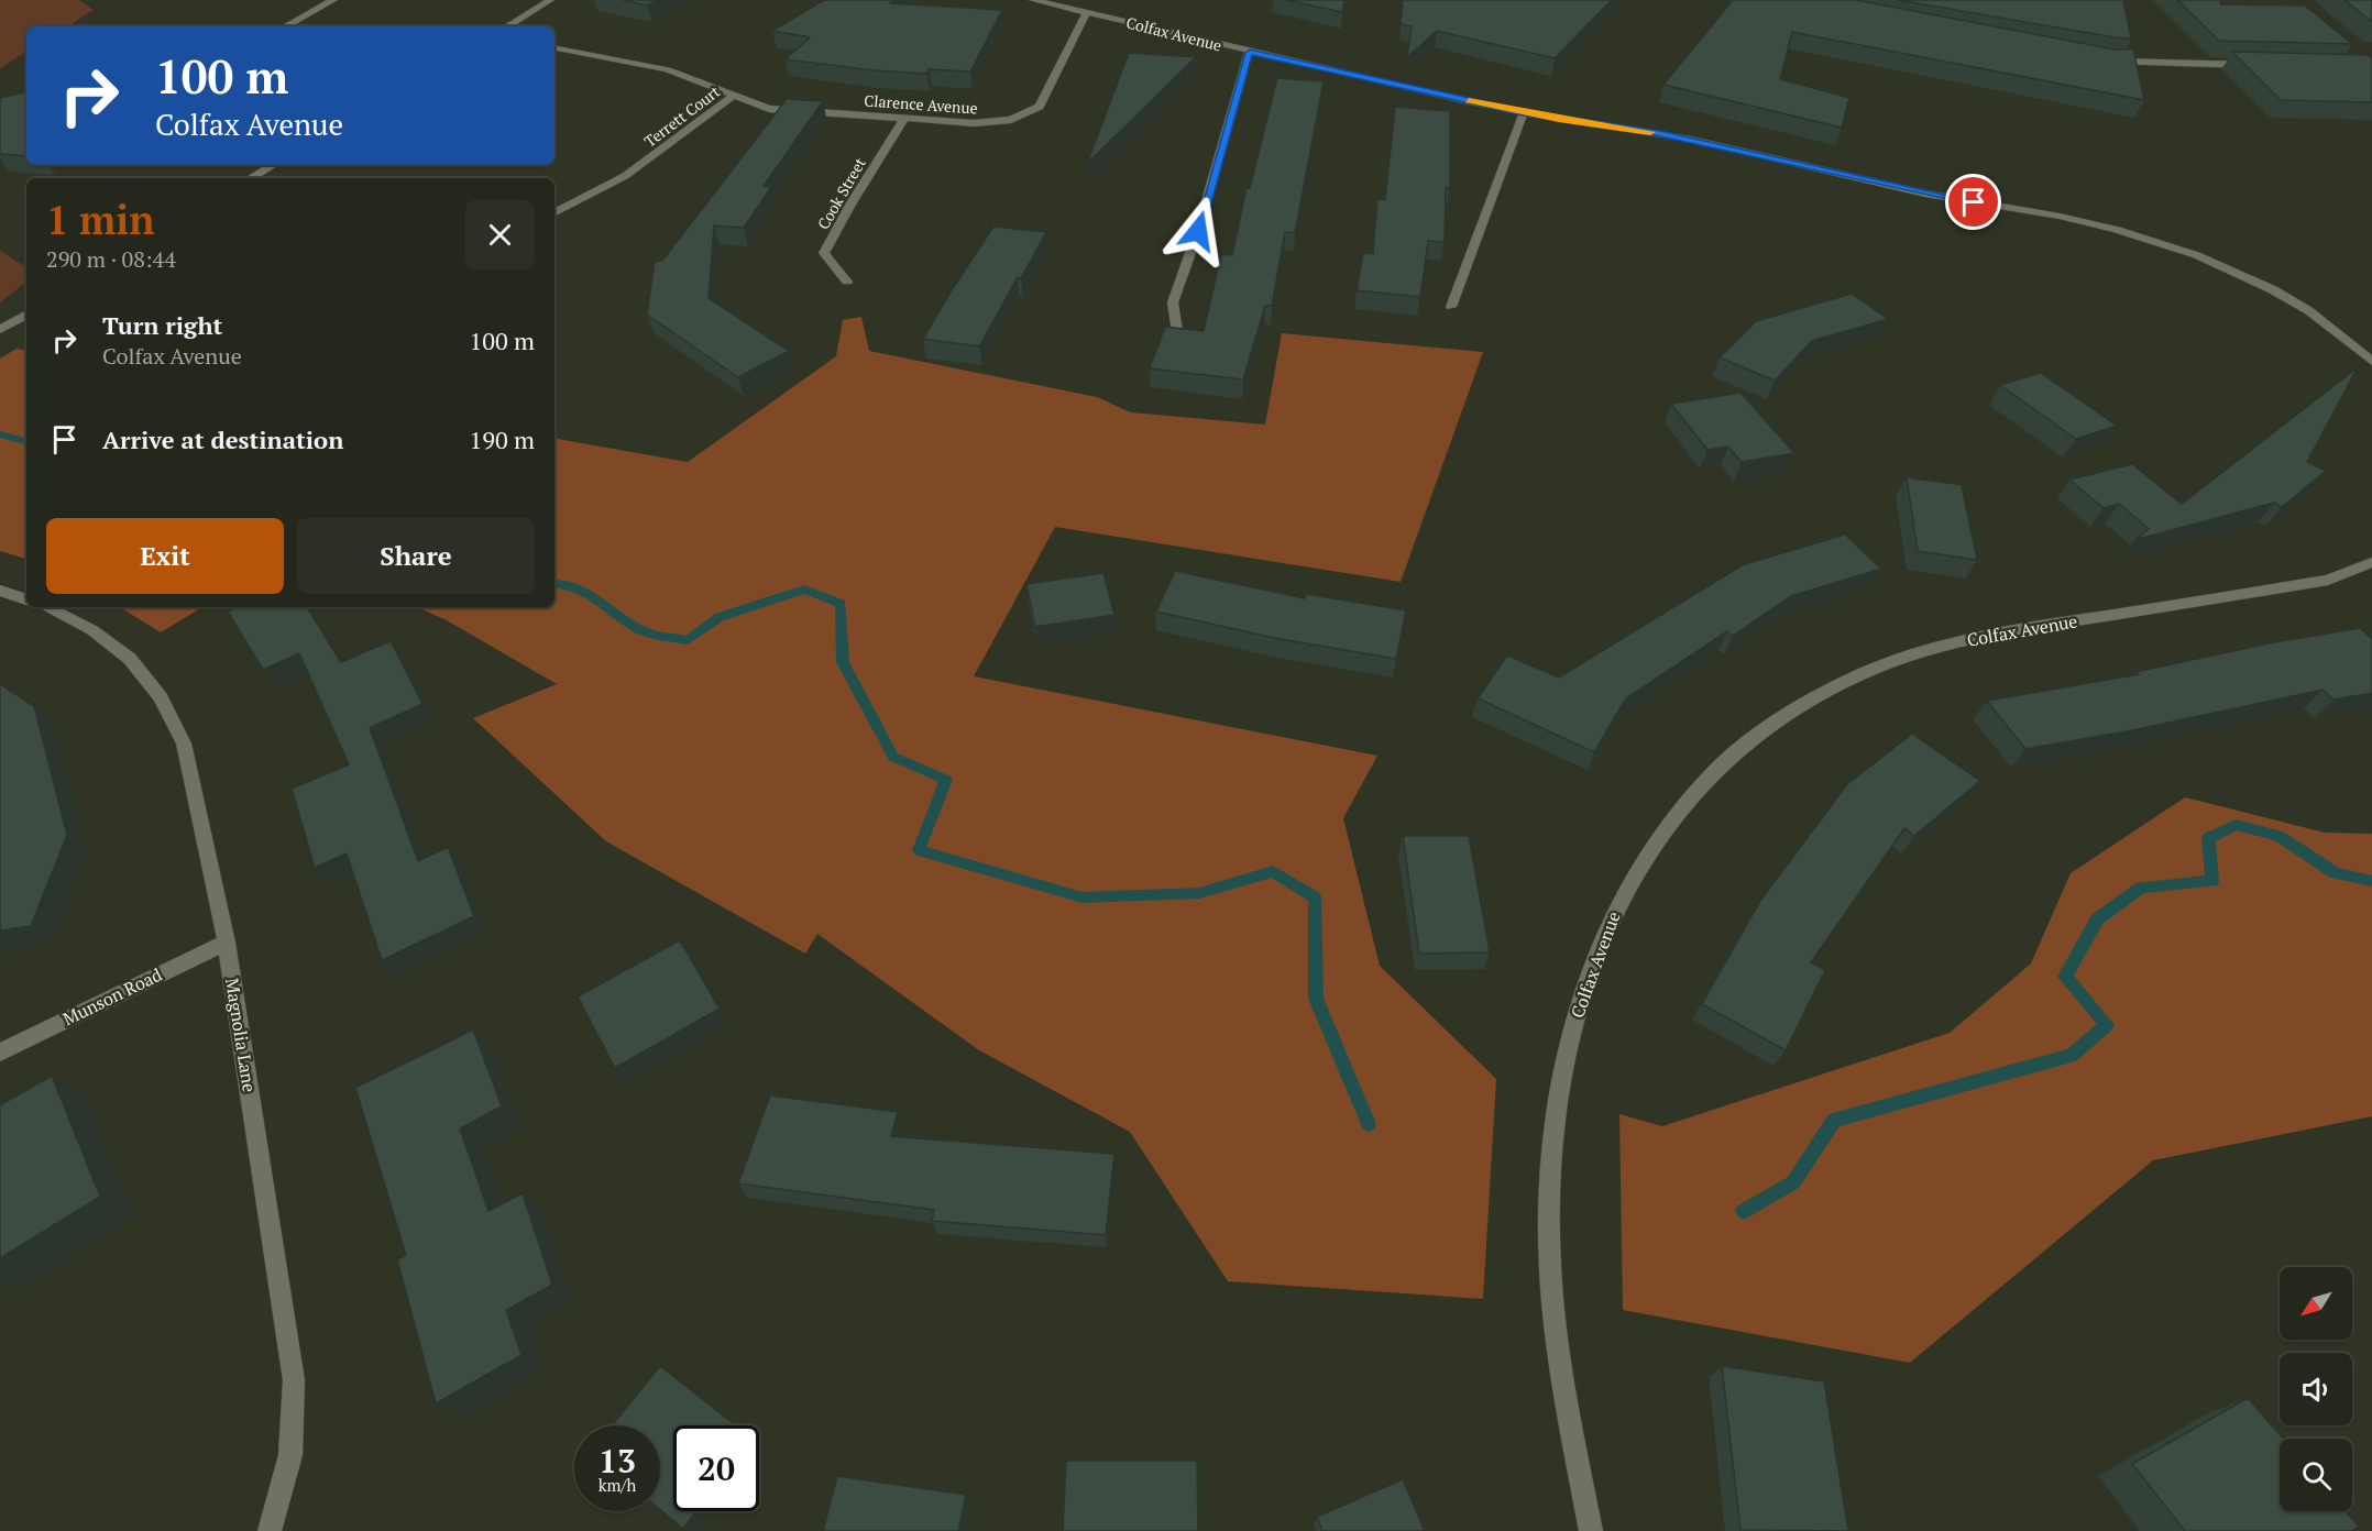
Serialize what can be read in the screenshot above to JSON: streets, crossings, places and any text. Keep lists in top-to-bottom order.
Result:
{
  "streets": {
    "street": [
      "Colfax Avenue",
      "Clarence Avenue",
      "Terrett Court",
      "Cook Street",
      "Munson Road",
      "Magnolia Lane"
    ]
  },
  "crossings": [
    ["Colfax Avenue", "Clarence Avenue"],
    ["Clarence Avenue", "Terrett Court"],
    ["Clarence Avenue", "Cook Street"],
    ["Munson Road", "Magnolia Lane"]
  ],
  "north": "bottom left",
  "page": {
    "turn": ["100 m", "Colfax Avenue"],
    "heading": ["1 min", "290 m · 08:44"],
    "list": [
      {
        "name": "Turn right",
        "note": "Colfax Avenue",
        "value": "100 m"
      },
      {
        "name": "Arrive at destination",
        "value": "190 m"
      }
    ],
    "buttons": ["Exit", "Share"],
    "speed": "13 km/h",
    "limit": "20"
  }
}
